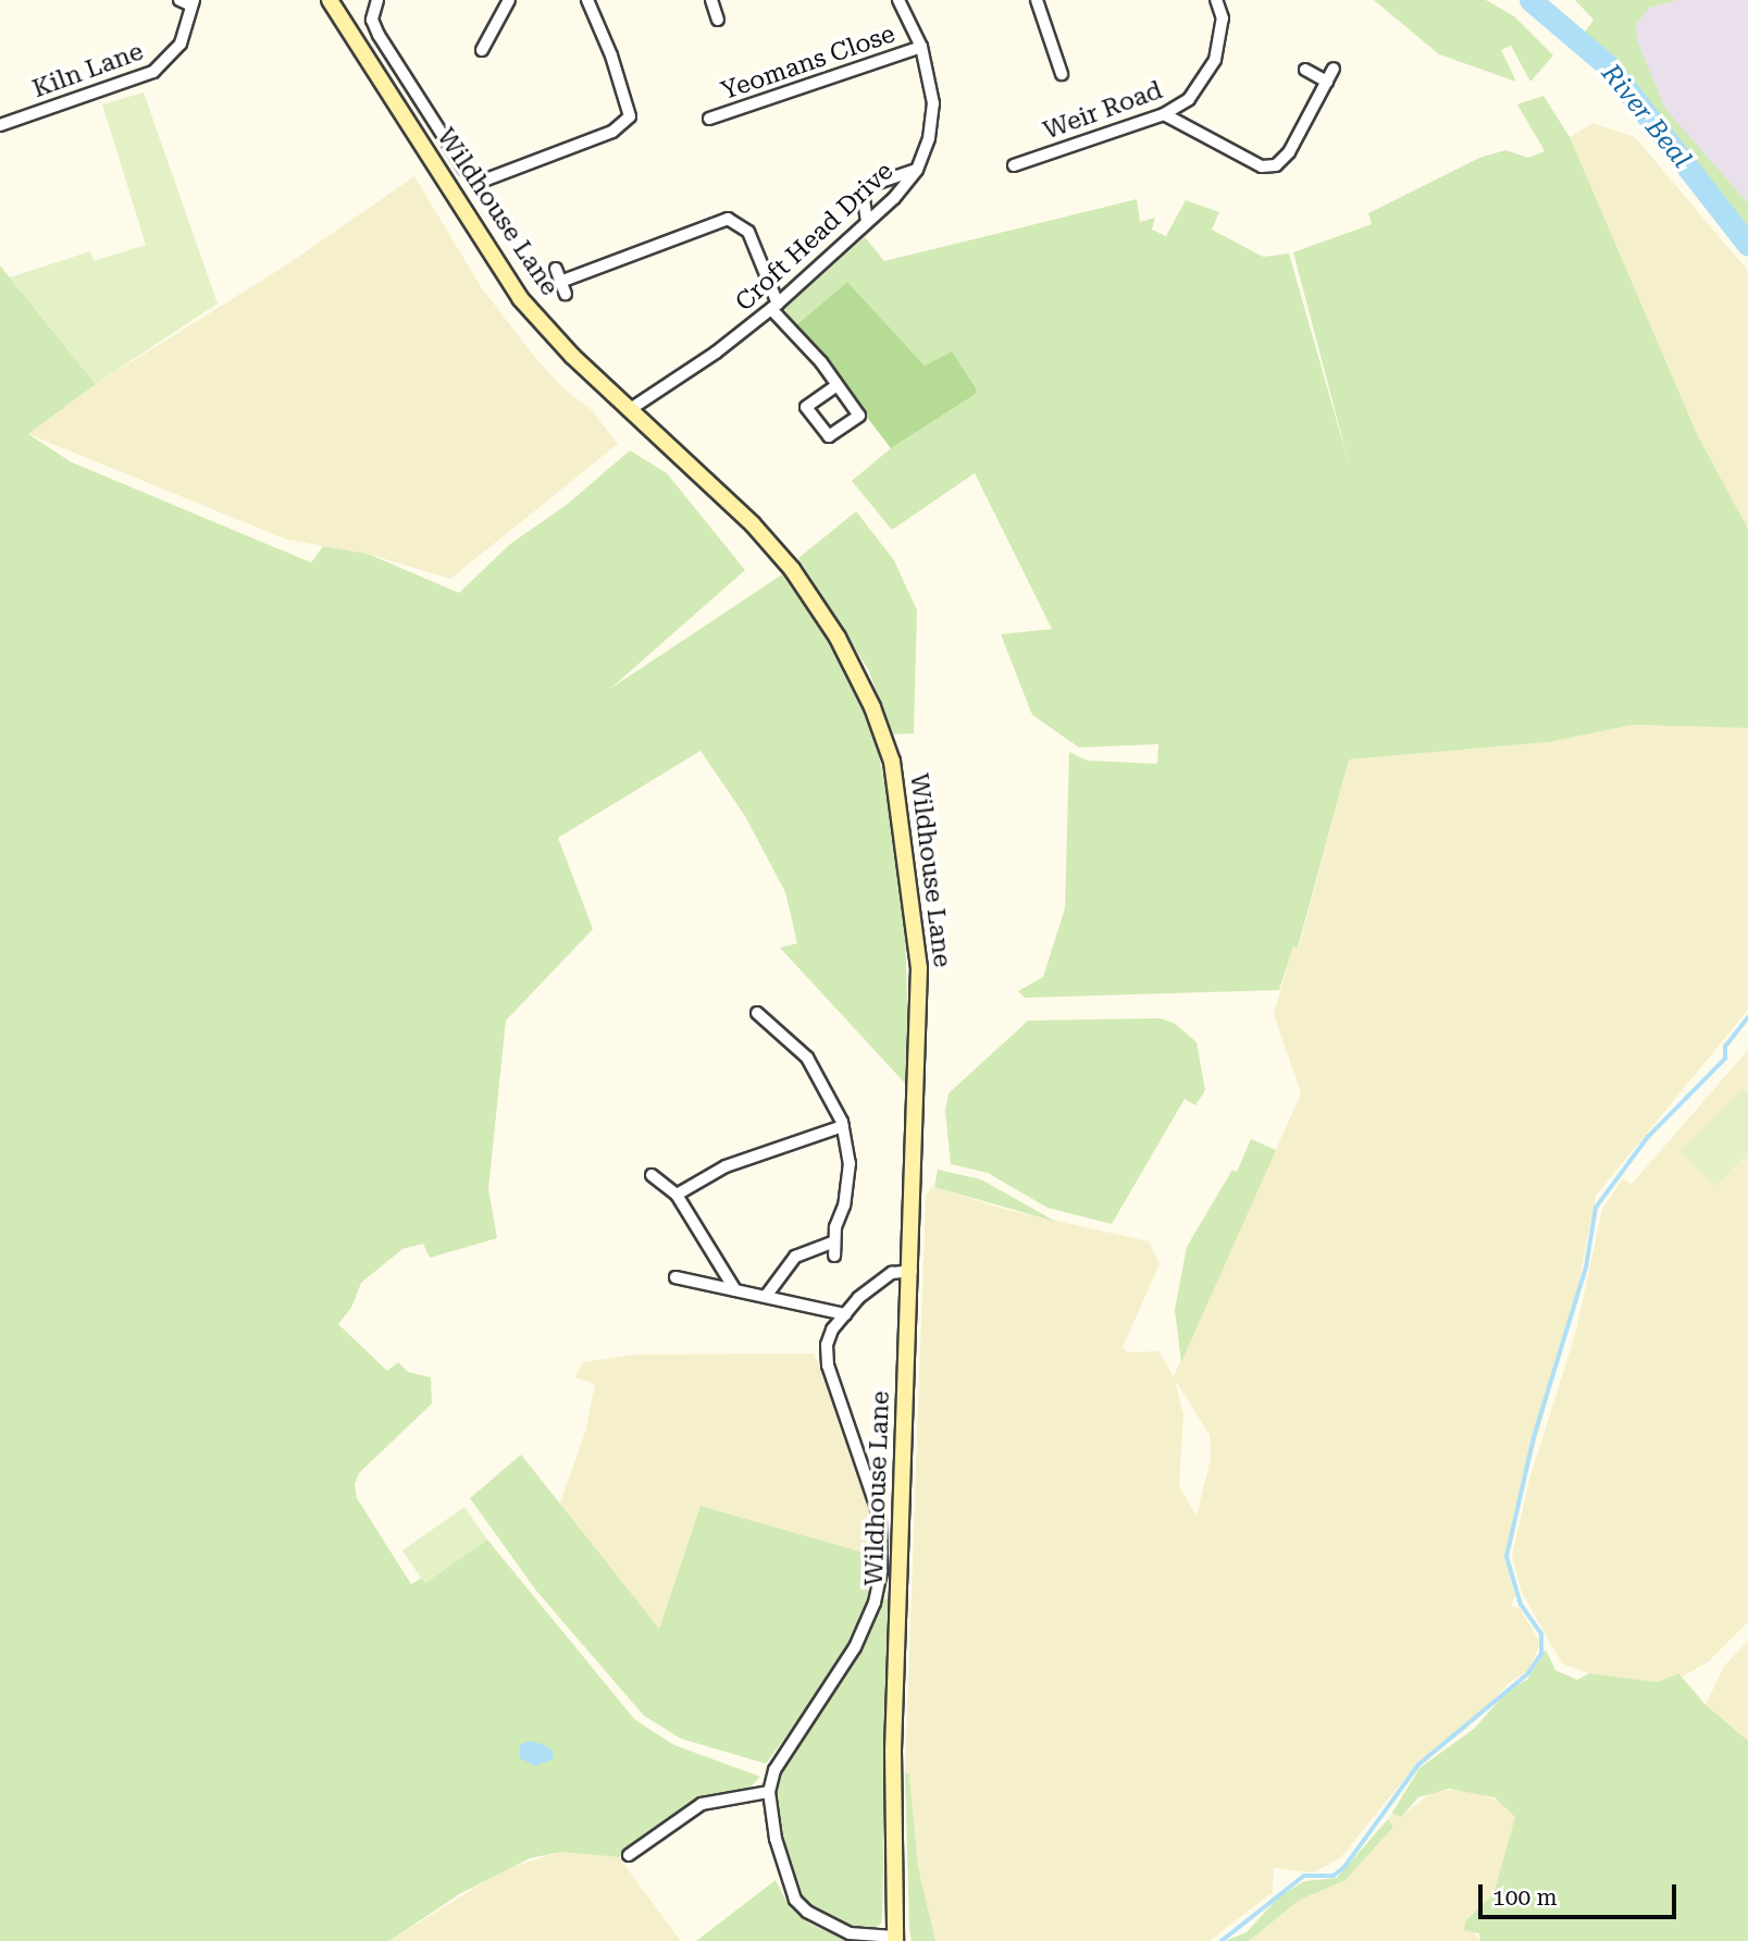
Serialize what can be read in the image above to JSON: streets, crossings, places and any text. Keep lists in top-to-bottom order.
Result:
{
  "streets": {
    "main road": ["Wildhouse Lane"],
    "street": [
      "Yeomans Close",
      "Kiln Lane",
      "Weir Road",
      "Croft Head Drive"
    ]
  },
  "crossings": [
    ["Yeomans Close", "Croft Head Drive"],
    ["Wildhouse Lane", "Croft Head Drive"]
  ],
  "water": ["River Beal"],
  "scale_bar": "100 m"
}
